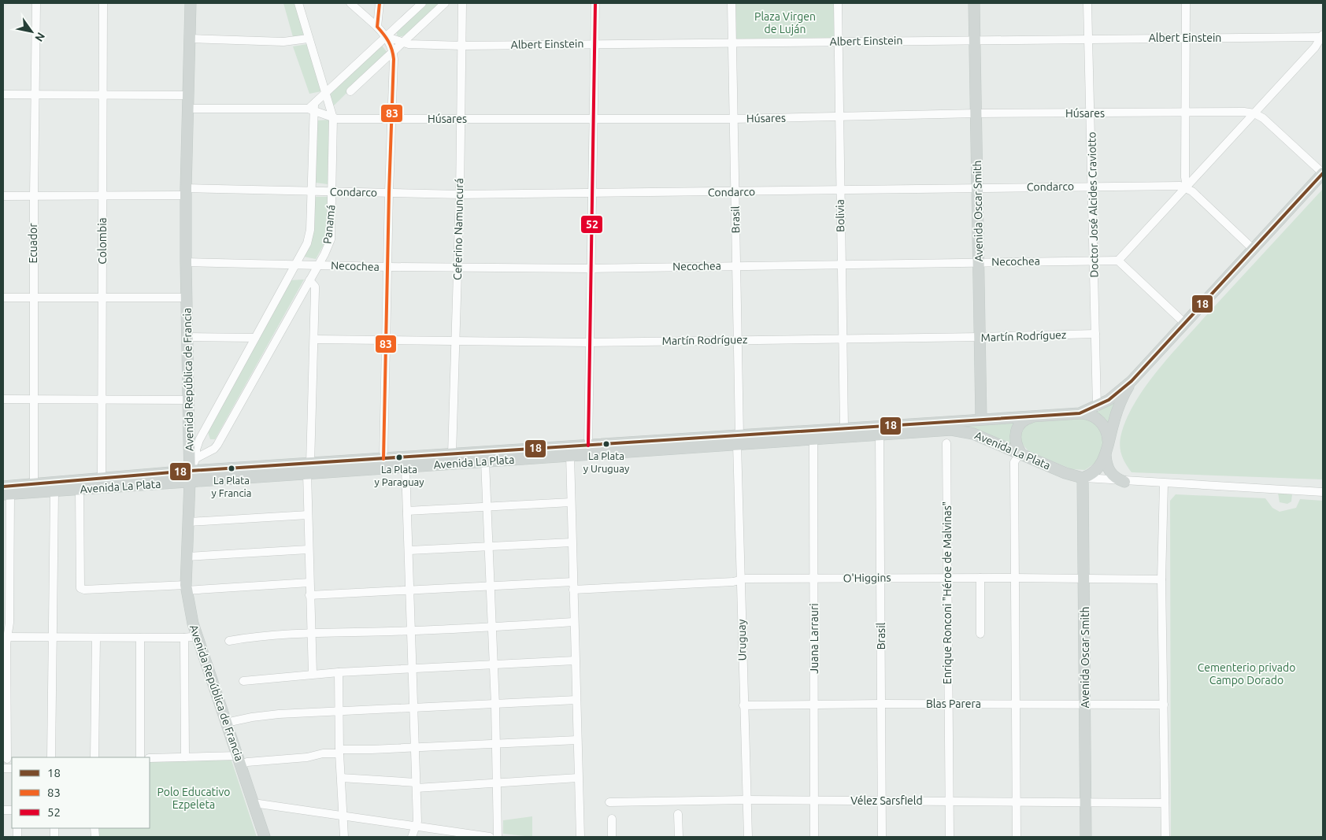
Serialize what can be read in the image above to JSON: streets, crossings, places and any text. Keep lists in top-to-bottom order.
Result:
{
  "streets": {
    "main road": ["Avenida Oscar Smith", "Avenida República de Francia", "Avenida La Plata"],
    "street": [
      "Albert Einstein",
      "Húsares",
      "Condarco",
      "Doctor José Alcides Craviotto",
      "Bolivia",
      "Brasil",
      "Panamá",
      "Ceferino Namuncurá",
      "Colombia",
      "Ecuador",
      "Necochea",
      "Martín Rodríguez",
      "O'Higgins",
      "Enrique Ronconi \"Héroe de Malvinas\"",
      "Juana Larrauri",
      "Uruguay",
      "Blas Parera",
      "Vélez Sarsfield"
    ]
  },
  "crossings": [
    ["Albert Einstein", "Doctor José Alcides Craviotto"],
    ["Albert Einstein", "Avenida Oscar Smith"],
    ["Albert Einstein", "Bolivia"],
    ["Albert Einstein", "Brasil"],
    ["Albert Einstein", "Ceferino Namuncurá"],
    ["Húsares", "Doctor José Alcides Craviotto"],
    ["Húsares", "Avenida Oscar Smith"],
    ["Húsares", "Bolivia"],
    ["Húsares", "Brasil"],
    ["Húsares", "Panamá"],
    ["Húsares", "Ceferino Namuncurá"],
    ["Húsares", "Avenida República de Francia"],
    ["Condarco", "Doctor José Alcides Craviotto"],
    ["Condarco", "Avenida Oscar Smith"],
    ["Condarco", "Bolivia"],
    ["Condarco", "Brasil"],
    ["Condarco", "Panamá"],
    ["Condarco", "Ceferino Namuncurá"],
    ["Condarco", "Colombia"],
    ["Condarco", "Ecuador"],
    ["Condarco", "Avenida República de Francia"],
    ["Doctor José Alcides Craviotto", "Necochea"],
    ["Doctor José Alcides Craviotto", "Martín Rodríguez"],
    ["Doctor José Alcides Craviotto", "Avenida La Plata"],
    ["Avenida Oscar Smith", "Necochea"],
    ["Avenida Oscar Smith", "Martín Rodríguez"],
    ["Avenida Oscar Smith", "Avenida La Plata"],
    ["Avenida Oscar Smith", "O'Higgins"],
    ["Avenida Oscar Smith", "Blas Parera"],
    ["Avenida Oscar Smith", "Vélez Sarsfield"],
    ["Bolivia", "Necochea"],
    ["Bolivia", "Martín Rodríguez"],
    ["Bolivia", "Avenida La Plata"],
    ["Brasil", "Necochea"],
    ["Brasil", "Martín Rodríguez"],
    ["Brasil", "Avenida La Plata"],
    ["Brasil", "O'Higgins"],
    ["Brasil", "Uruguay"],
    ["Brasil", "Blas Parera"],
    ["Brasil", "Vélez Sarsfield"],
    ["Panamá", "Necochea"],
    ["Panamá", "Avenida República de Francia"],
    ["Panamá", "Avenida La Plata"],
    ["Ceferino Namuncurá", "Necochea"],
    ["Ceferino Namuncurá", "Martín Rodríguez"],
    ["Ceferino Namuncurá", "Avenida La Plata"],
    ["Colombia", "Avenida La Plata"],
    ["Ecuador", "Avenida La Plata"],
    ["Necochea", "Avenida República de Francia"],
    ["Avenida República de Francia", "Avenida La Plata"],
    ["Avenida La Plata", "Juana Larrauri"],
    ["Avenida La Plata", "Uruguay"],
    ["O'Higgins", "Enrique Ronconi \"Héroe de Malvinas\""],
    ["O'Higgins", "Juana Larrauri"],
    ["O'Higgins", "Uruguay"],
    ["Enrique Ronconi \"Héroe de Malvinas\"", "Blas Parera"],
    ["Enrique Ronconi \"Héroe de Malvinas\"", "Vélez Sarsfield"],
    ["Juana Larrauri", "Blas Parera"],
    ["Juana Larrauri", "Vélez Sarsfield"],
    ["Uruguay", "Blas Parera"],
    ["Uruguay", "Vélez Sarsfield"]
  ],
  "parks": ["Plaza Virgen de Luján", "Cementerio privado Campo Dorado", "Polo Educativo Ezpeleta"],
  "places": ["La Plata y Uruguay", "La Plata y Paraguay", "La Plata y Francia"],
  "lines": ["transit line 83", "transit line 52", "transit line 18"],
  "legend": ["18", "83", "52"],
  "north": "bottom right"
}
